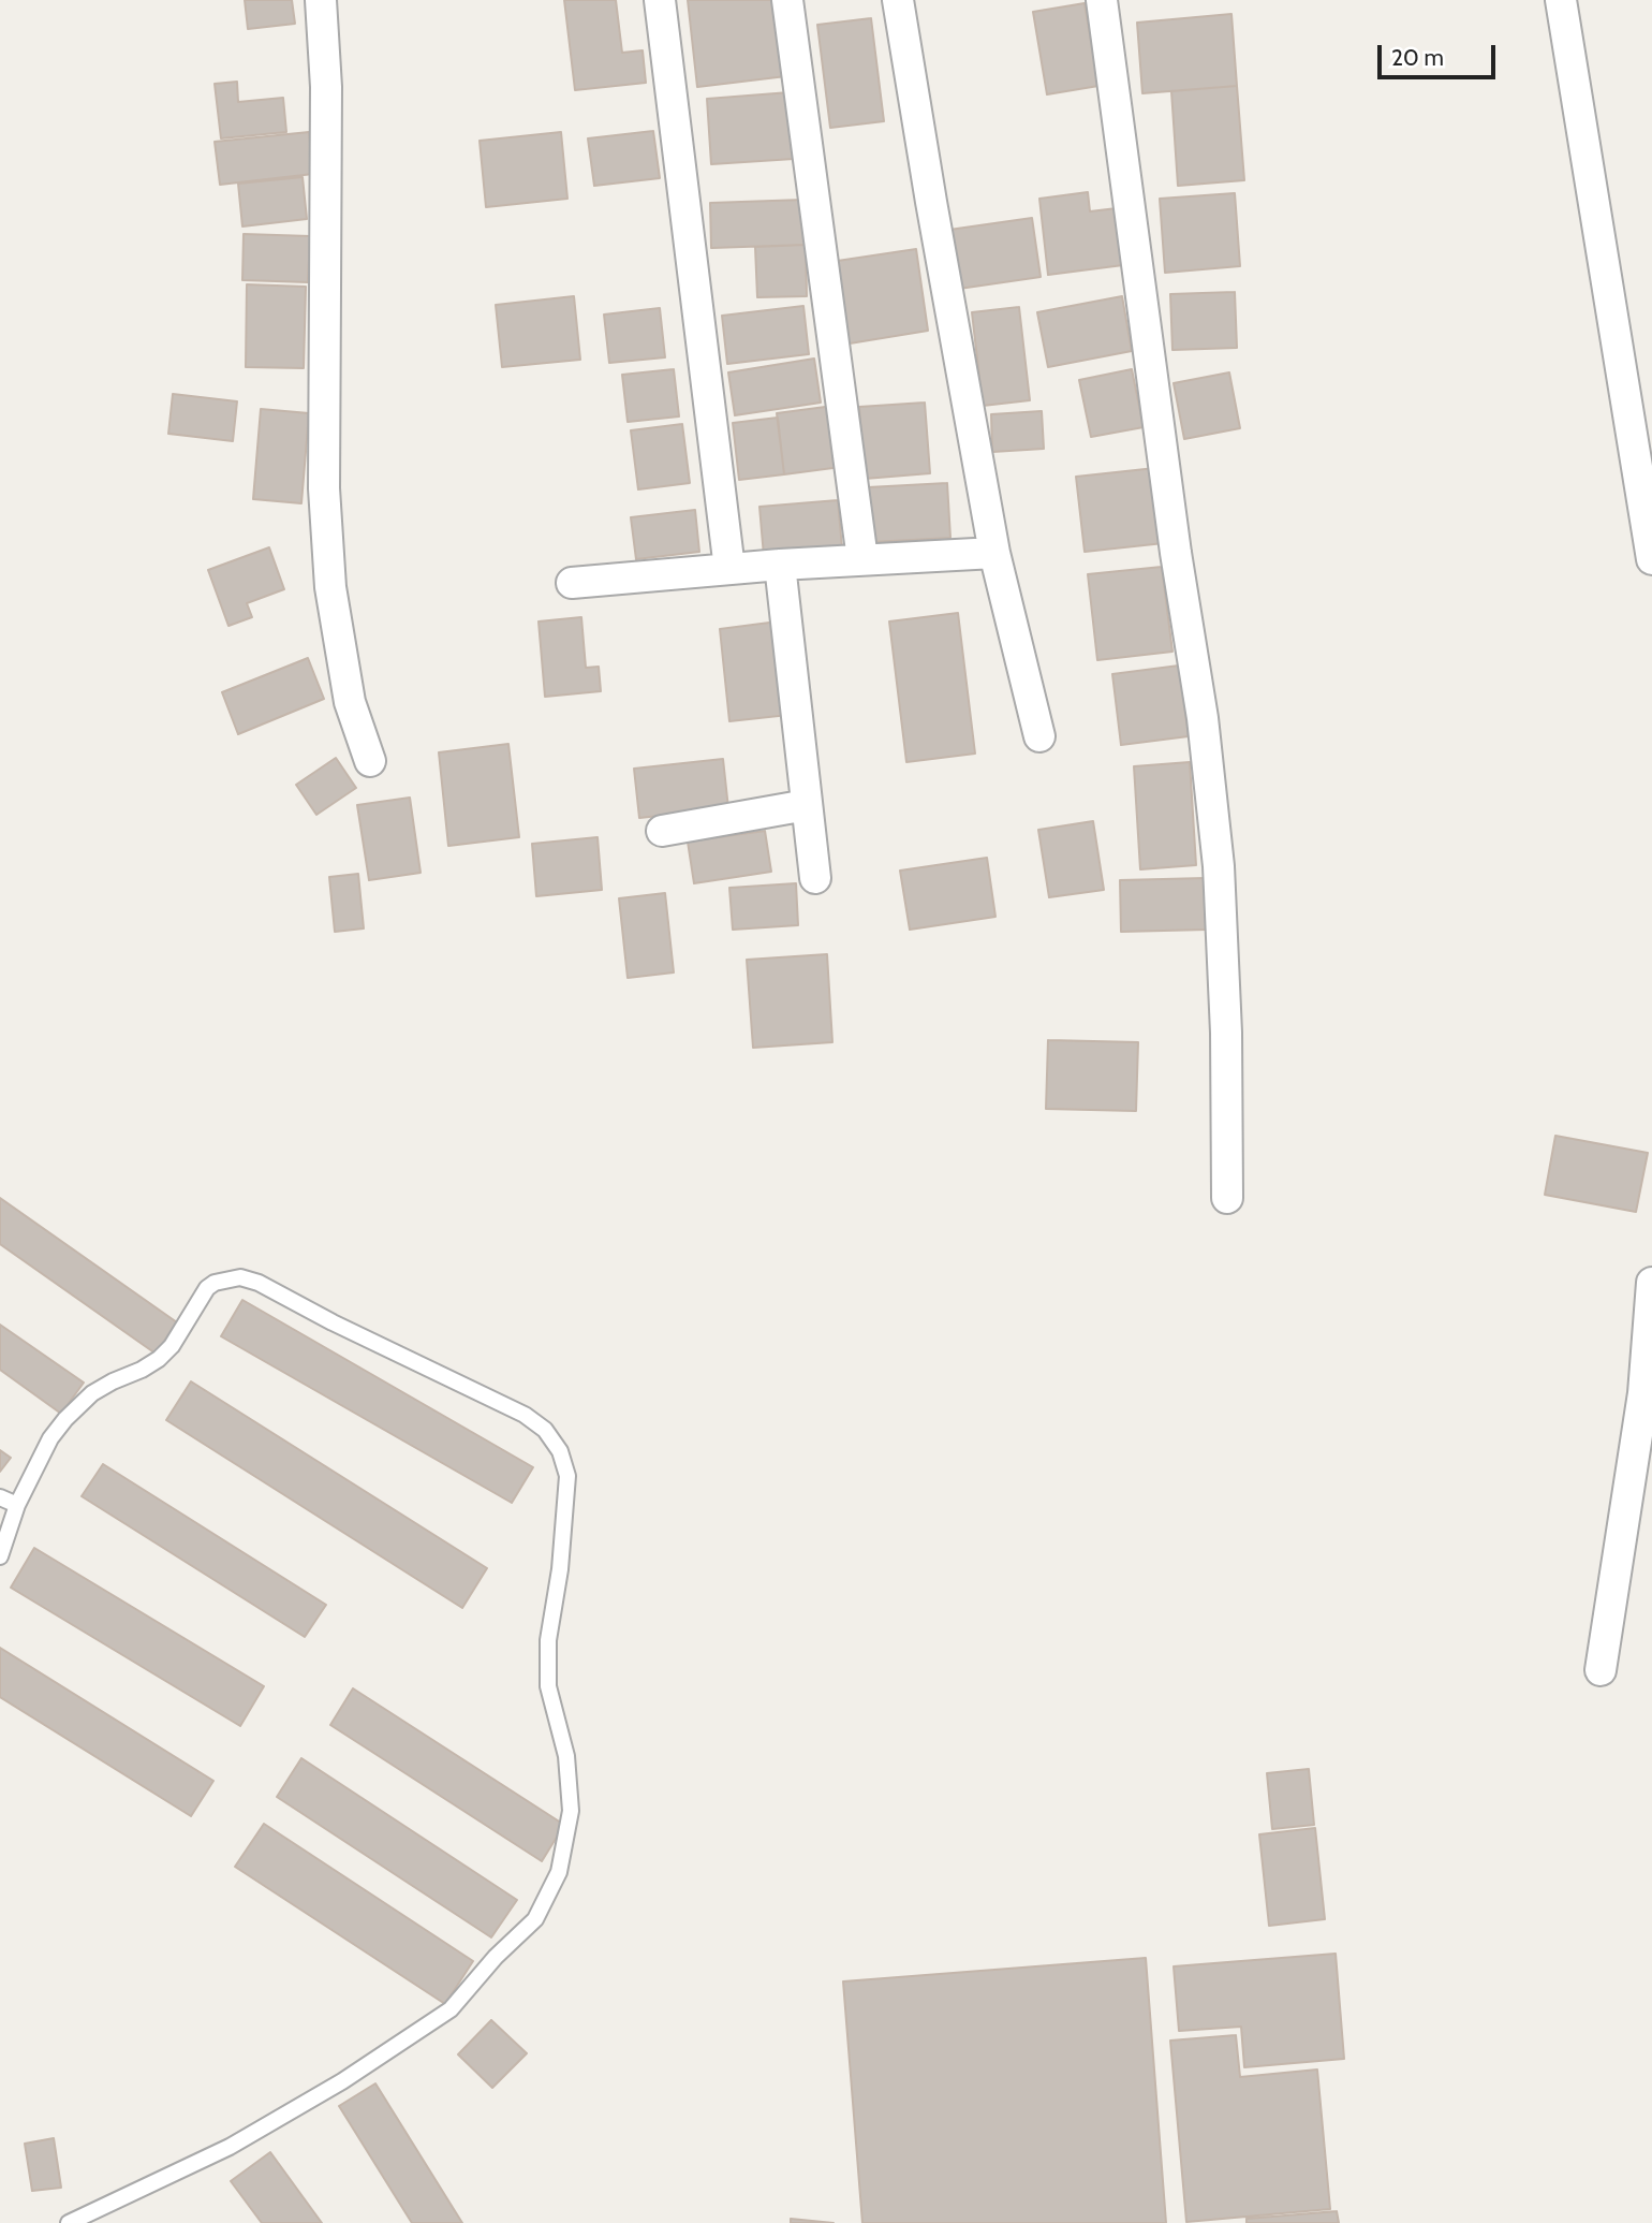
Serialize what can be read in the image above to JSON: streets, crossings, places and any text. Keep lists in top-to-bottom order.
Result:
{
  "scale_bar": "20 m"
}
